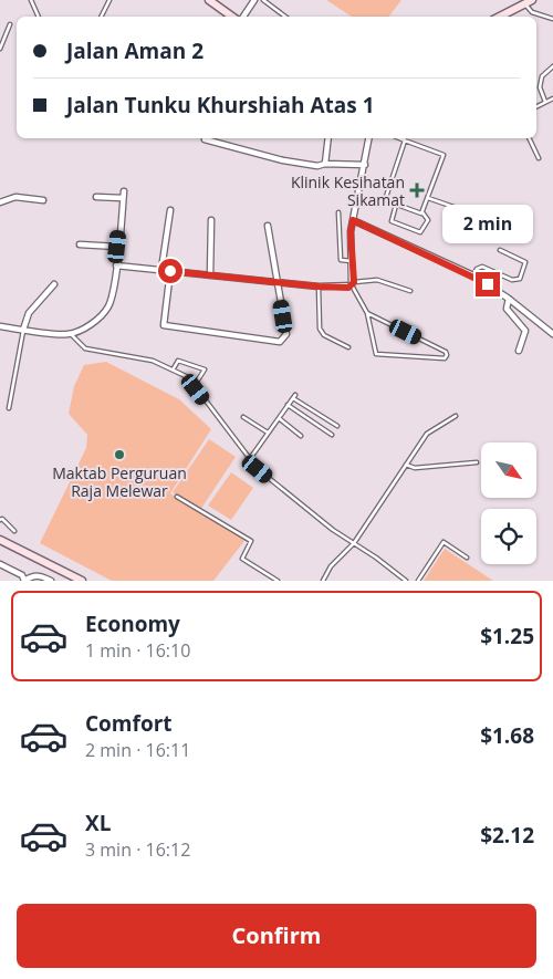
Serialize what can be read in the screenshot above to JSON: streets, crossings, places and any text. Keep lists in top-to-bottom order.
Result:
{
  "places": {
    "health": ["Klinik Kesihatan Sikamat"],
    "other": ["Maktab Perguruan Raja Melewar"]
  },
  "north": "bottom right",
  "page": {
    "banner": ["Jalan Aman 2", "Jalan Tunku Khurshiah Atas 1"],
    "bubble": "2 min",
    "list": [
      {
        "name": "Economy",
        "note": "1 min · 16:10",
        "value": "$1.25"
      },
      {
        "name": "Comfort",
        "note": "2 min · 16:11",
        "value": "$1.68"
      },
      {
        "name": "XL",
        "note": "3 min · 16:12",
        "value": "$2.12"
      }
    ],
    "buttons": "Confirm"
  }
}
